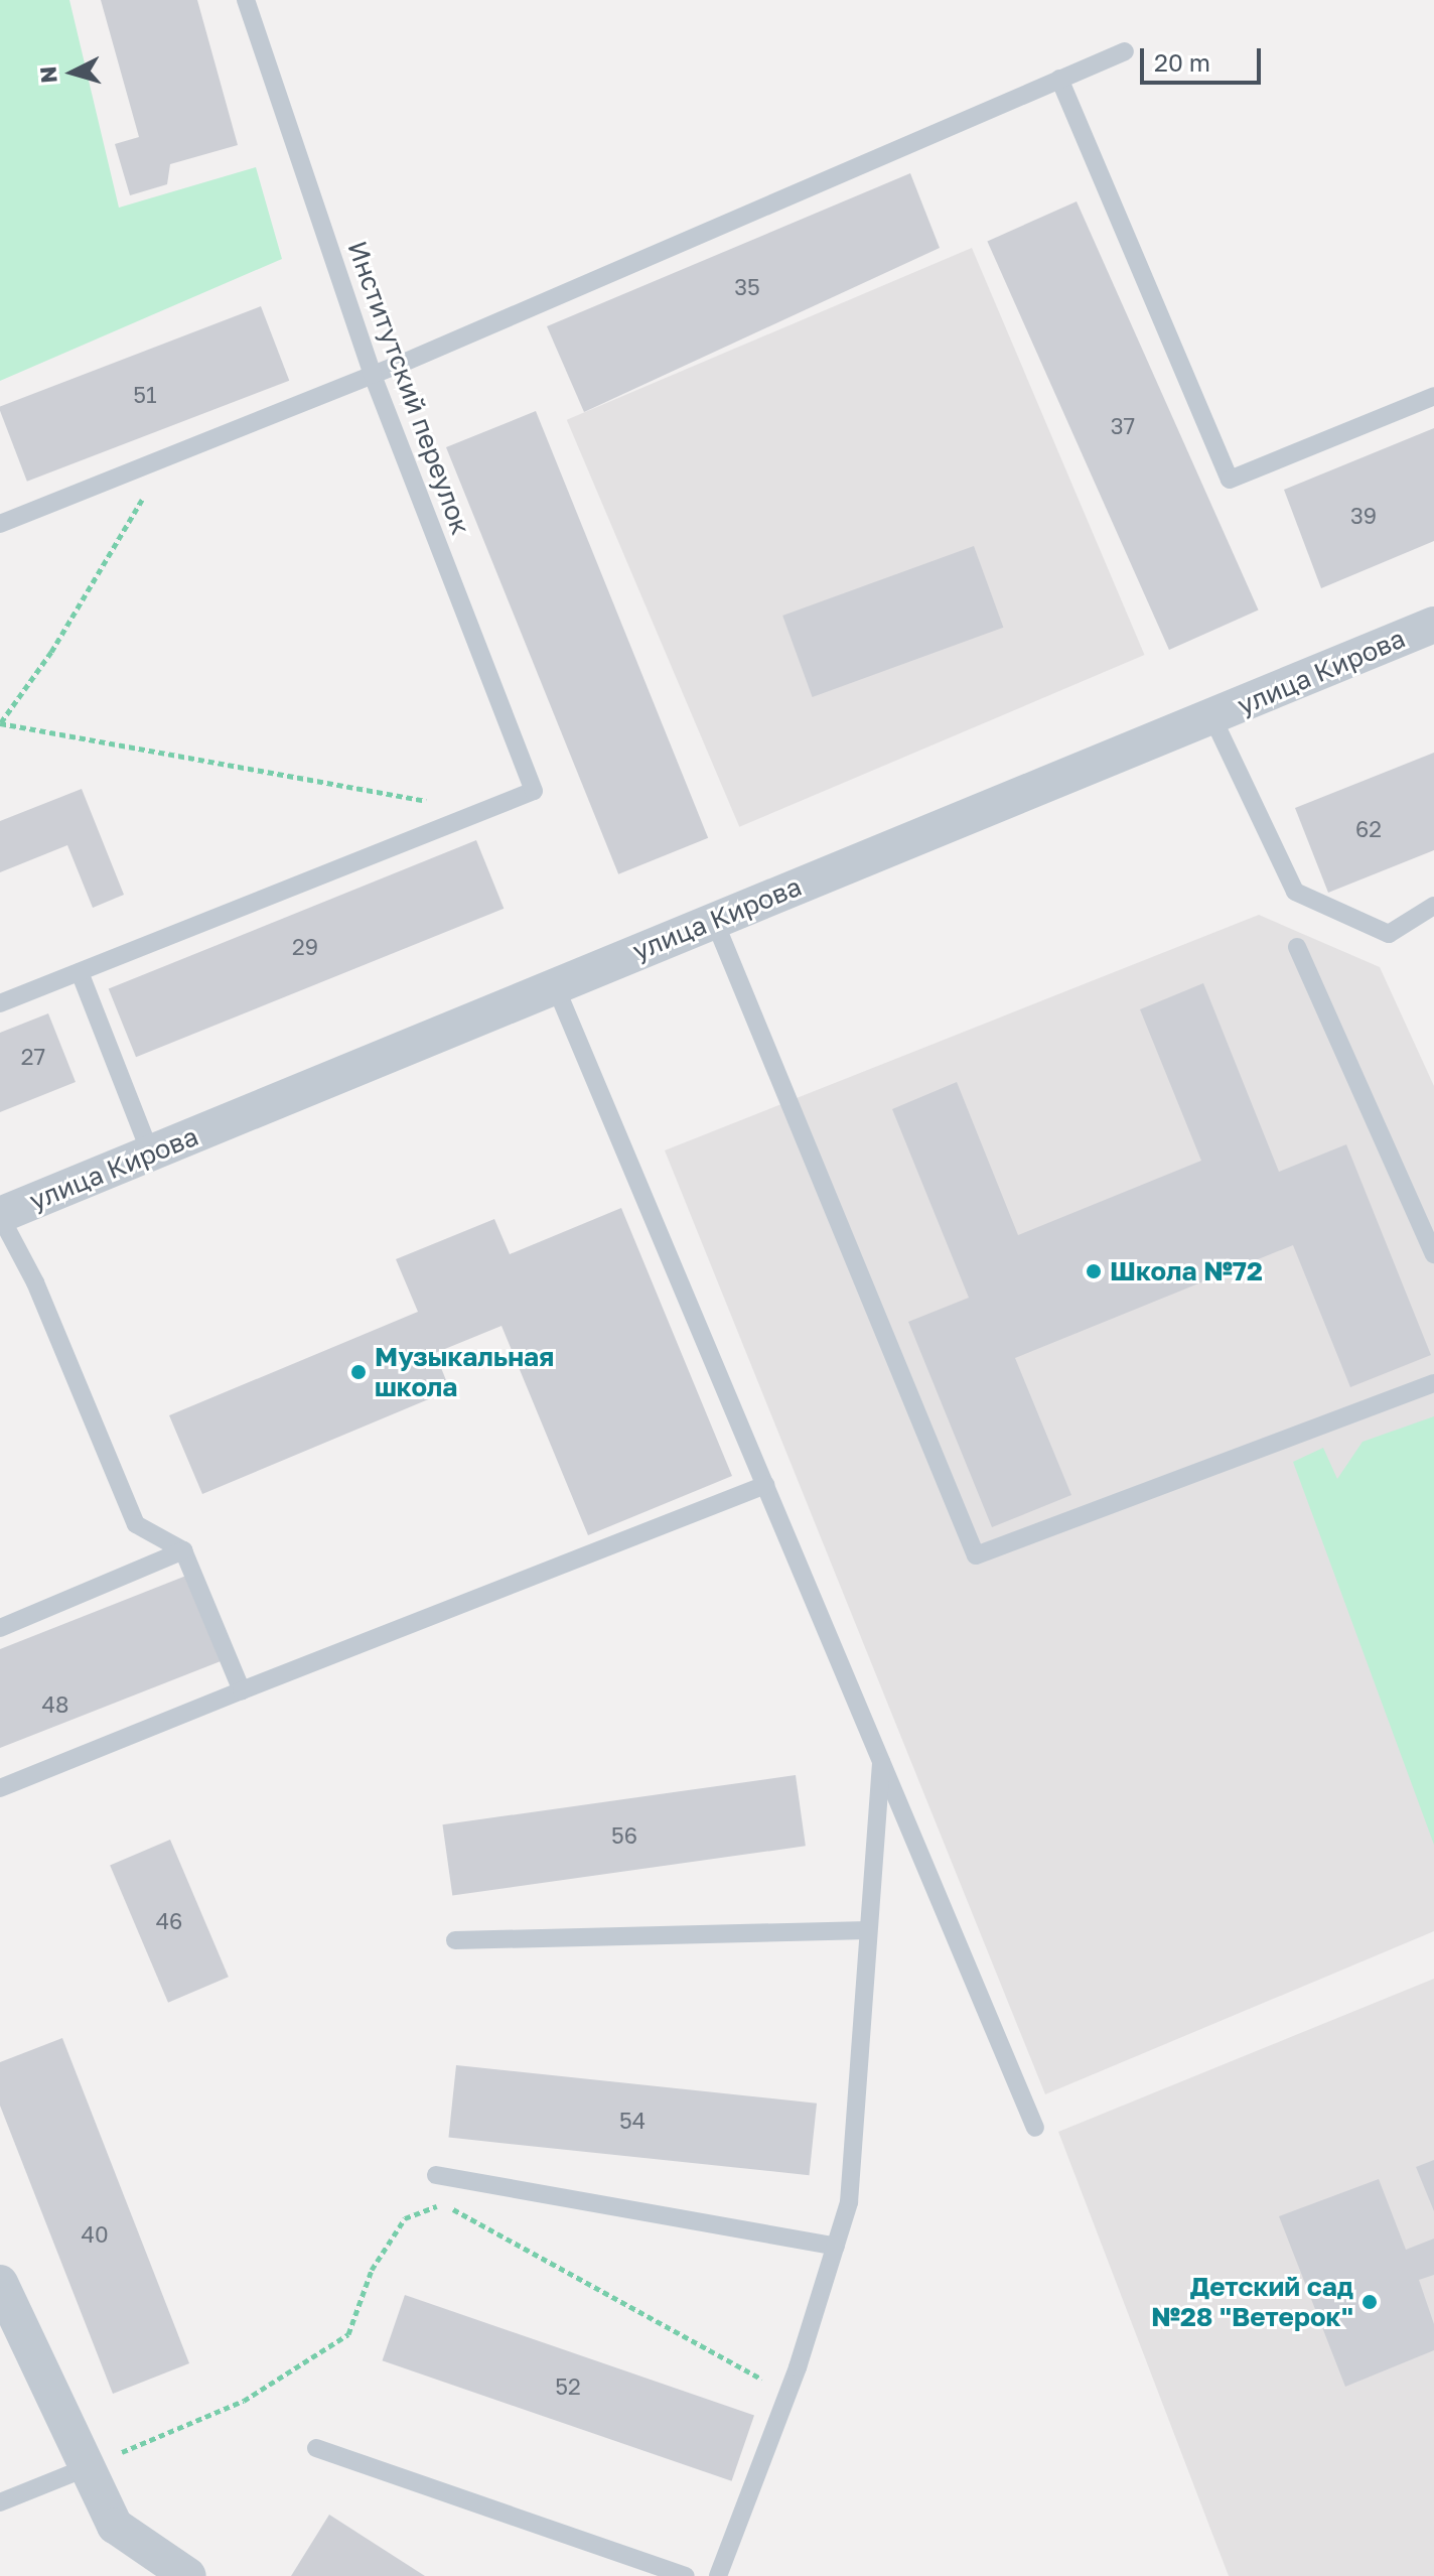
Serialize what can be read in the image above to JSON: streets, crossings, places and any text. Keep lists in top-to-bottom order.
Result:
{
  "streets": {
    "street": ["улица Кирова"],
    "lane": ["Институтский переулок"]
  },
  "places": ["Школа №72", "Музыкальная школа", "Детский сад №28 \"Ветерок\""],
  "house_numbers": [
    "35",
    "51",
    "37",
    "39",
    "62",
    "29",
    "27",
    "48",
    "56",
    "46",
    "54",
    "40",
    "52"
  ],
  "scale_bar": "20 m",
  "north": "left"
}
